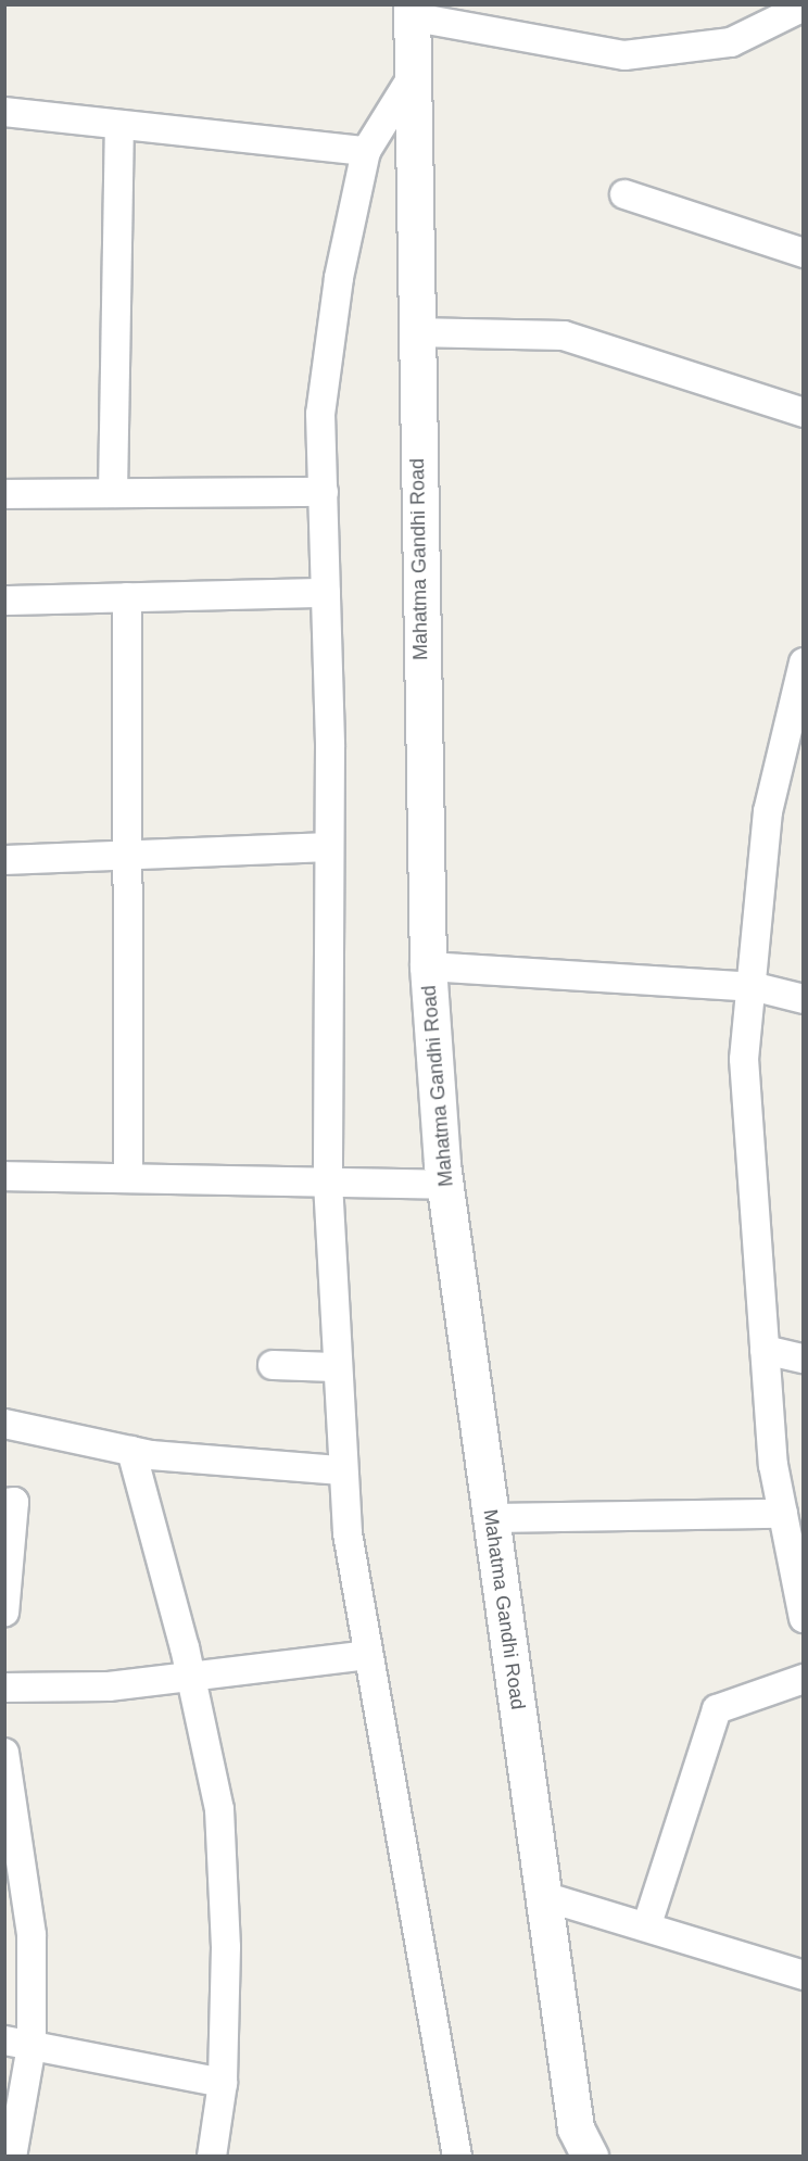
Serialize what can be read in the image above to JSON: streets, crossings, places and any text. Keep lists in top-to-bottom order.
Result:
{
  "streets": {
    "street": ["Mahatma Gandhi Road"]
  }
}
